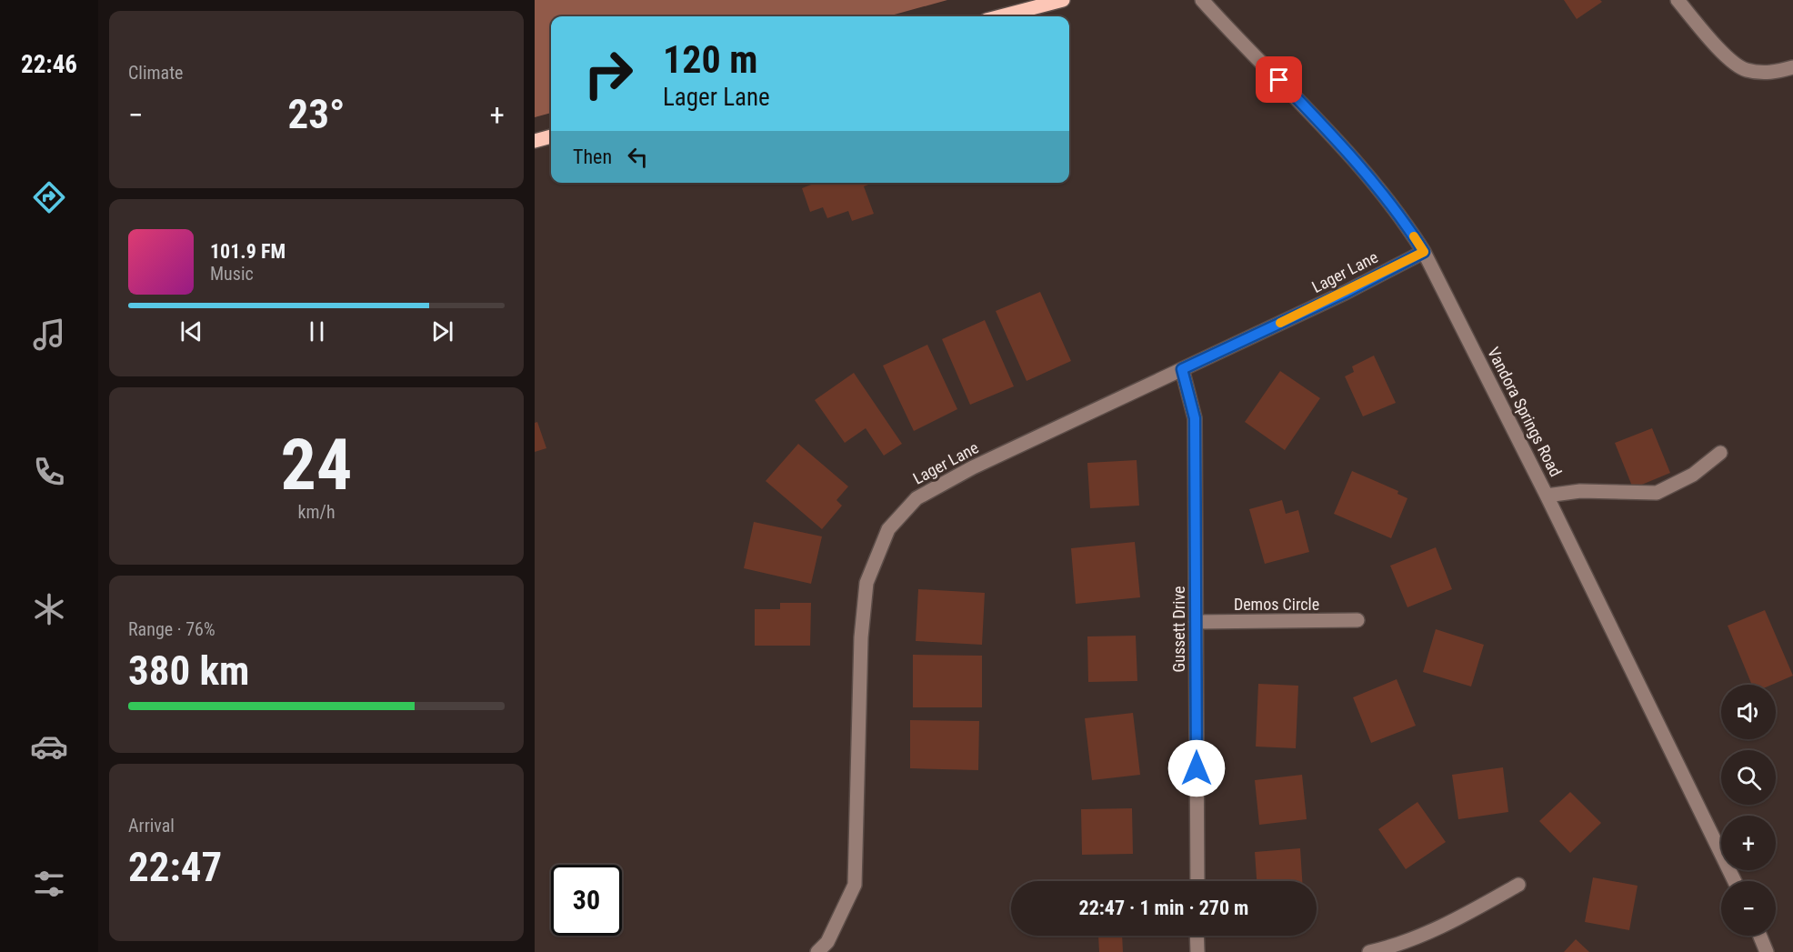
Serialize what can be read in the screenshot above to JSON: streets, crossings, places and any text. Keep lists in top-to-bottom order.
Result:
{
  "streets": {
    "street": [
      "Lager Lane",
      "Vandora Springs Road",
      "Demos Circle",
      "Gussett Drive"
    ]
  },
  "crossings": [
    ["Lager Lane", "Vandora Springs Road"],
    ["Lager Lane", "Gussett Drive"],
    ["Demos Circle", "Gussett Drive"]
  ],
  "page": {
    "tabs": "22:46",
    "tile": [
      "Climate",
      ["24", "km/h"],
      ["Range · 76%", "380 km"],
      ["Arrival", "22:47"]
    ],
    "turn": ["120 m", "Lager Lane"],
    "heat": ["−", "23°", "+"],
    "then": "Then",
    "song": ["101.9 FM", "Music"],
    "map_buttons": ["+", "−"],
    "limit": "30",
    "trip": "22:47 · 1 min · 270 m"
  }
}
